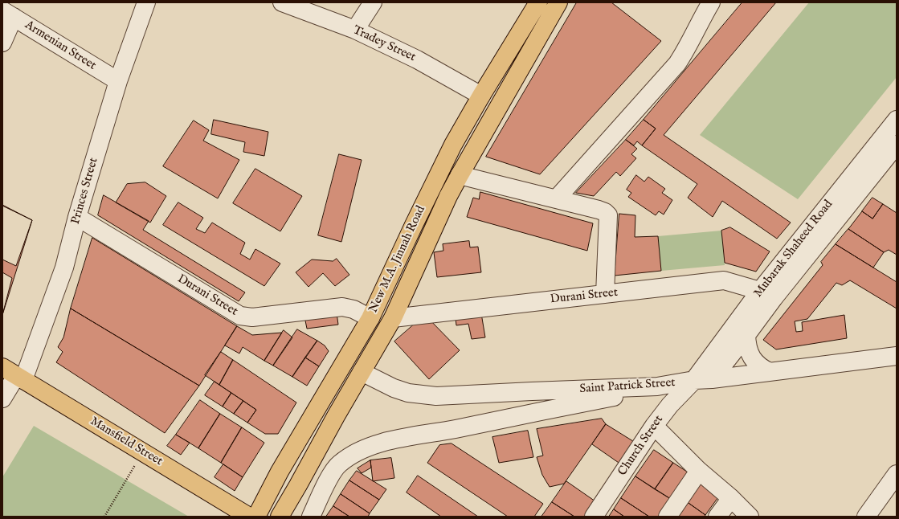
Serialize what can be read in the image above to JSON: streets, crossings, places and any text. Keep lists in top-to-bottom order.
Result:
{
  "streets": {
    "main road": ["New M.A. Jinnah Road", "Mansfield Street"],
    "street": [
      "Tradey Street",
      "Armenian Street",
      "Princes Street",
      "Mubarak Shaheed Road",
      "Durani Street",
      "Saint Patrick Street",
      "Church Street"
    ]
  },
  "crossings": [
    ["Tradey Street", "New M.A. Jinnah Road"],
    ["Armenian Street", "Princes Street"],
    ["Princes Street", "Durani Street"],
    ["Princes Street", "Mansfield Street"],
    ["Mubarak Shaheed Road", "Durani Street"],
    ["Mubarak Shaheed Road", "Saint Patrick Street"],
    ["Mubarak Shaheed Road", "Church Street"],
    ["New M.A. Jinnah Road", "Durani Street"],
    ["New M.A. Jinnah Road", "Saint Patrick Street"],
    ["Saint Patrick Street", "Church Street"]
  ]
}
